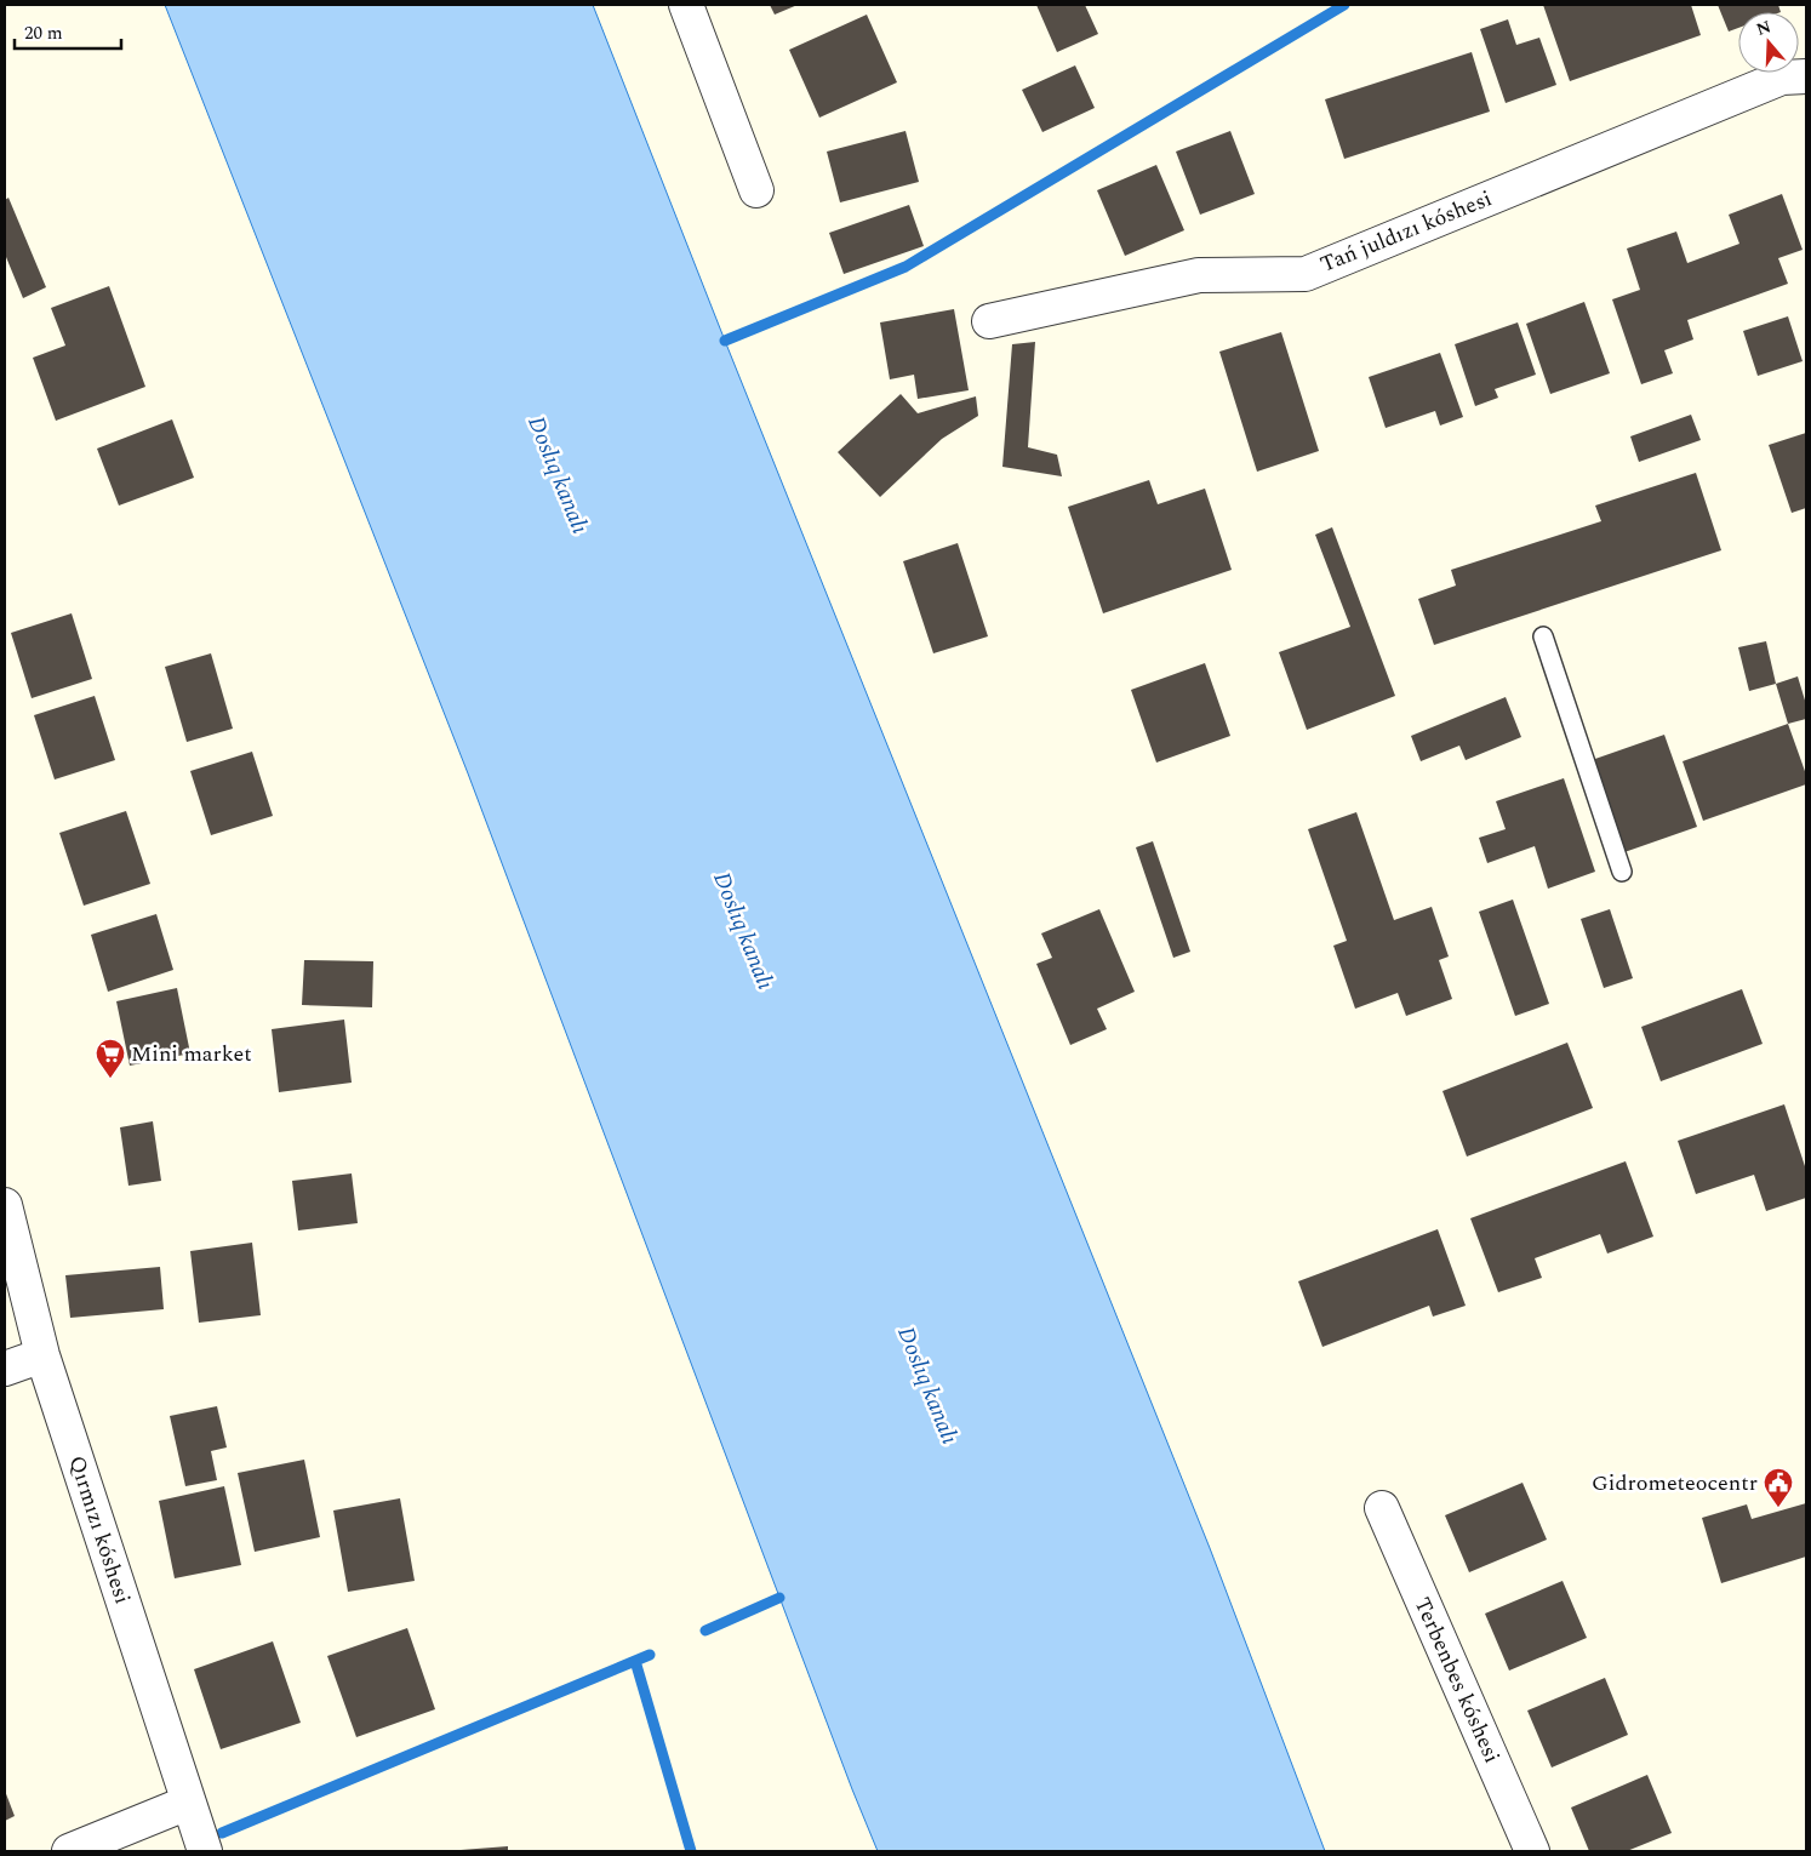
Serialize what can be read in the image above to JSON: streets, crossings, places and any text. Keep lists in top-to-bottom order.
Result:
{
  "streets": {
    "street": ["Tań juldızı kóshesi", "Qırmızı kóshesi", "Terbenbes kóshesi"]
  },
  "water": ["Doslıq kanalı"],
  "places": {
    "supermarket": ["Mini market"],
    "public building": ["Gidrometeocentr"]
  },
  "scale_bar": "20 m",
  "north": "top"
}
